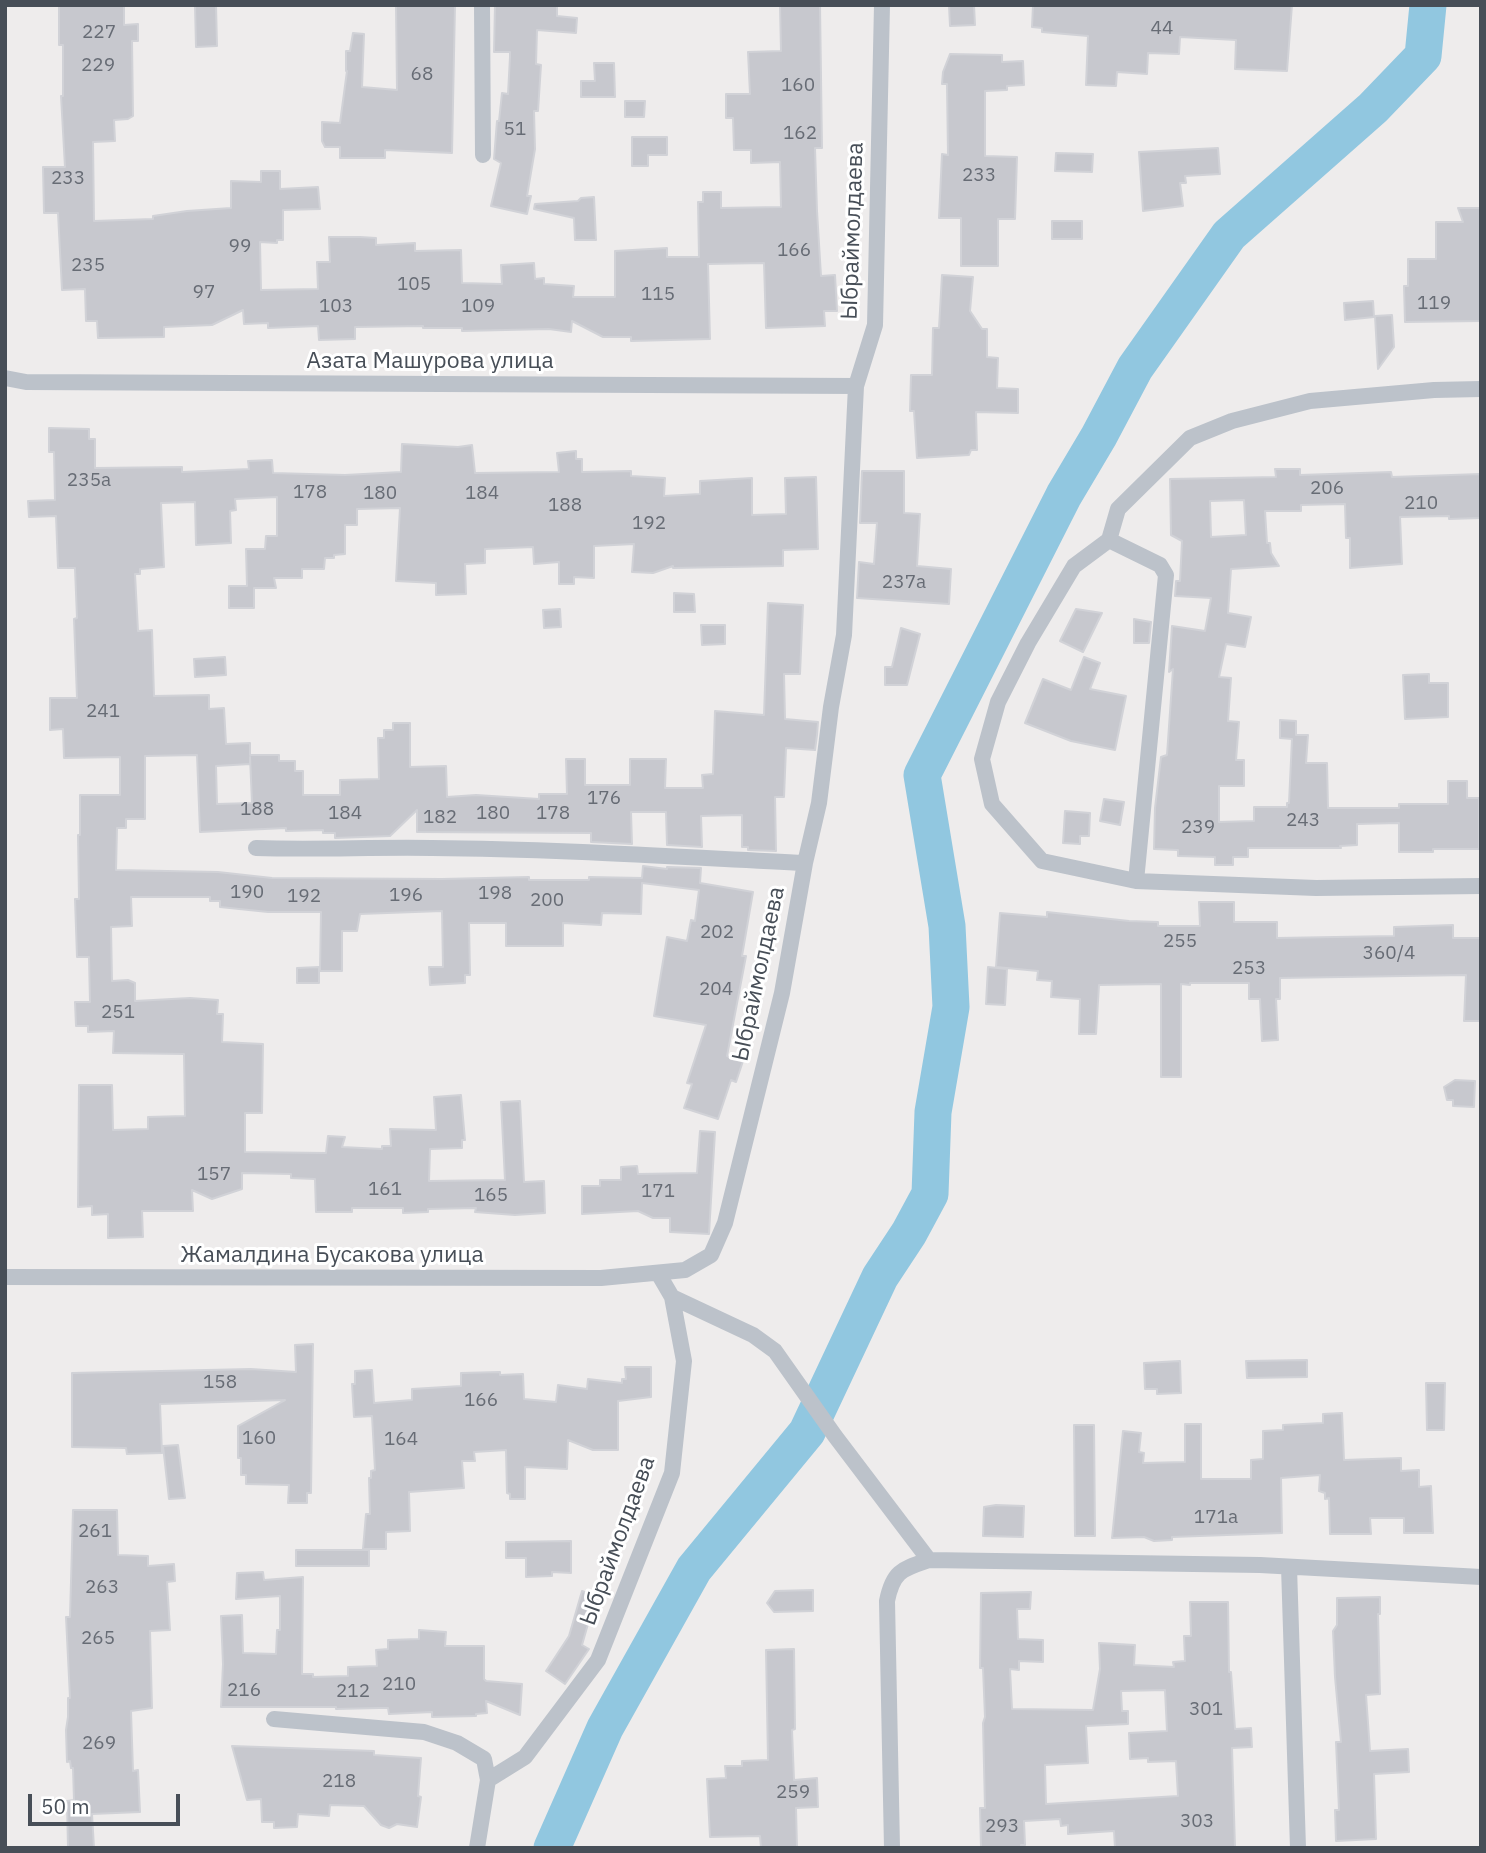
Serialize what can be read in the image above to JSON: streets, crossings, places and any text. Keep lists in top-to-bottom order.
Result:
{
  "streets": {
    "street": ["Ыбраймолдаева", "Азата Машурова улица", "Жамалдина Бусакова улица"]
  },
  "crossings": [
    ["Ыбраймолдаева", "Азата Машурова улица"],
    ["Ыбраймолдаева", "Жамалдина Бусакова улица"]
  ],
  "house_numbers": [
    "44",
    "227",
    "229",
    "68",
    "160",
    "51",
    "162",
    "233",
    "233",
    "99",
    "166",
    "235",
    "105",
    "97",
    "115",
    "119",
    "103",
    "109",
    "235а",
    "206",
    "178",
    "180",
    "184",
    "210",
    "188",
    "192",
    "237а",
    "241",
    "176",
    "188",
    "184",
    "180",
    "178",
    "182",
    "243",
    "239",
    "190",
    "198",
    "196",
    "192",
    "200",
    "202",
    "255",
    "360/4",
    "253",
    "204",
    "251",
    "157",
    "161",
    "171",
    "165",
    "158",
    "166",
    "160",
    "164",
    "171а",
    "261",
    "263",
    "265",
    "210",
    "216",
    "212",
    "301",
    "269",
    "218",
    "259",
    "303",
    "293"
  ],
  "scale_bar": "50 m"
}
